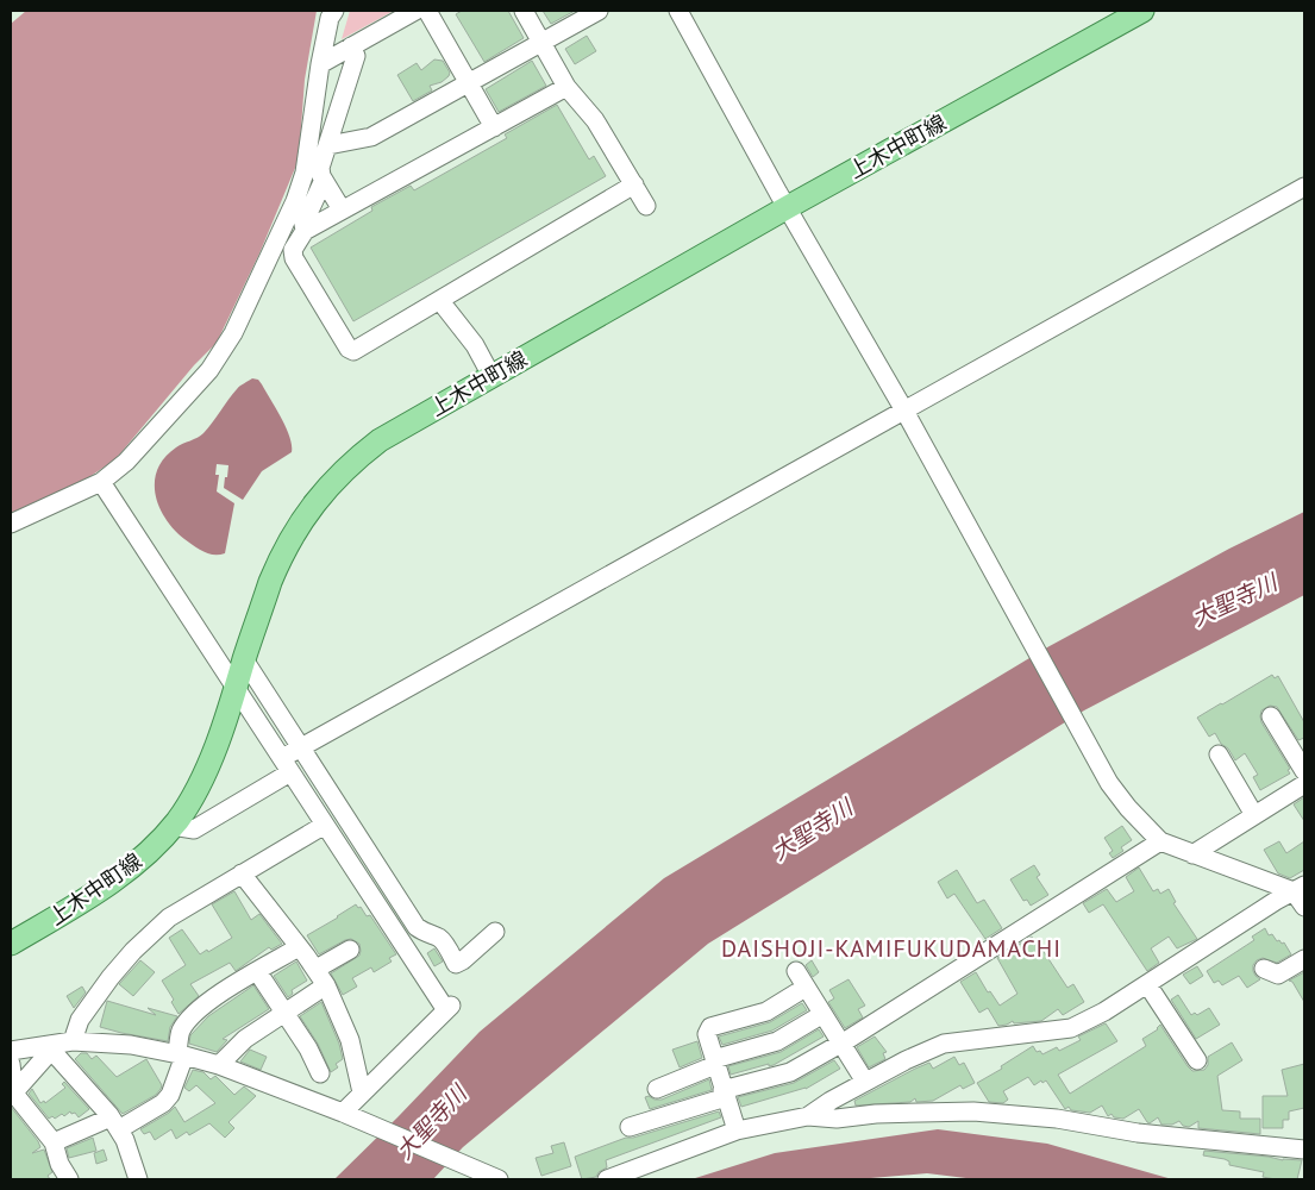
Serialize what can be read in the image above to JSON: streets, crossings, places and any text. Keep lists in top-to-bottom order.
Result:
{
  "streets": {
    "main road": ["上木中町線"]
  },
  "districts": ["DAISHOJI-KAMIFUKUDAMACHI"],
  "water": ["大聖寺川"]
}
